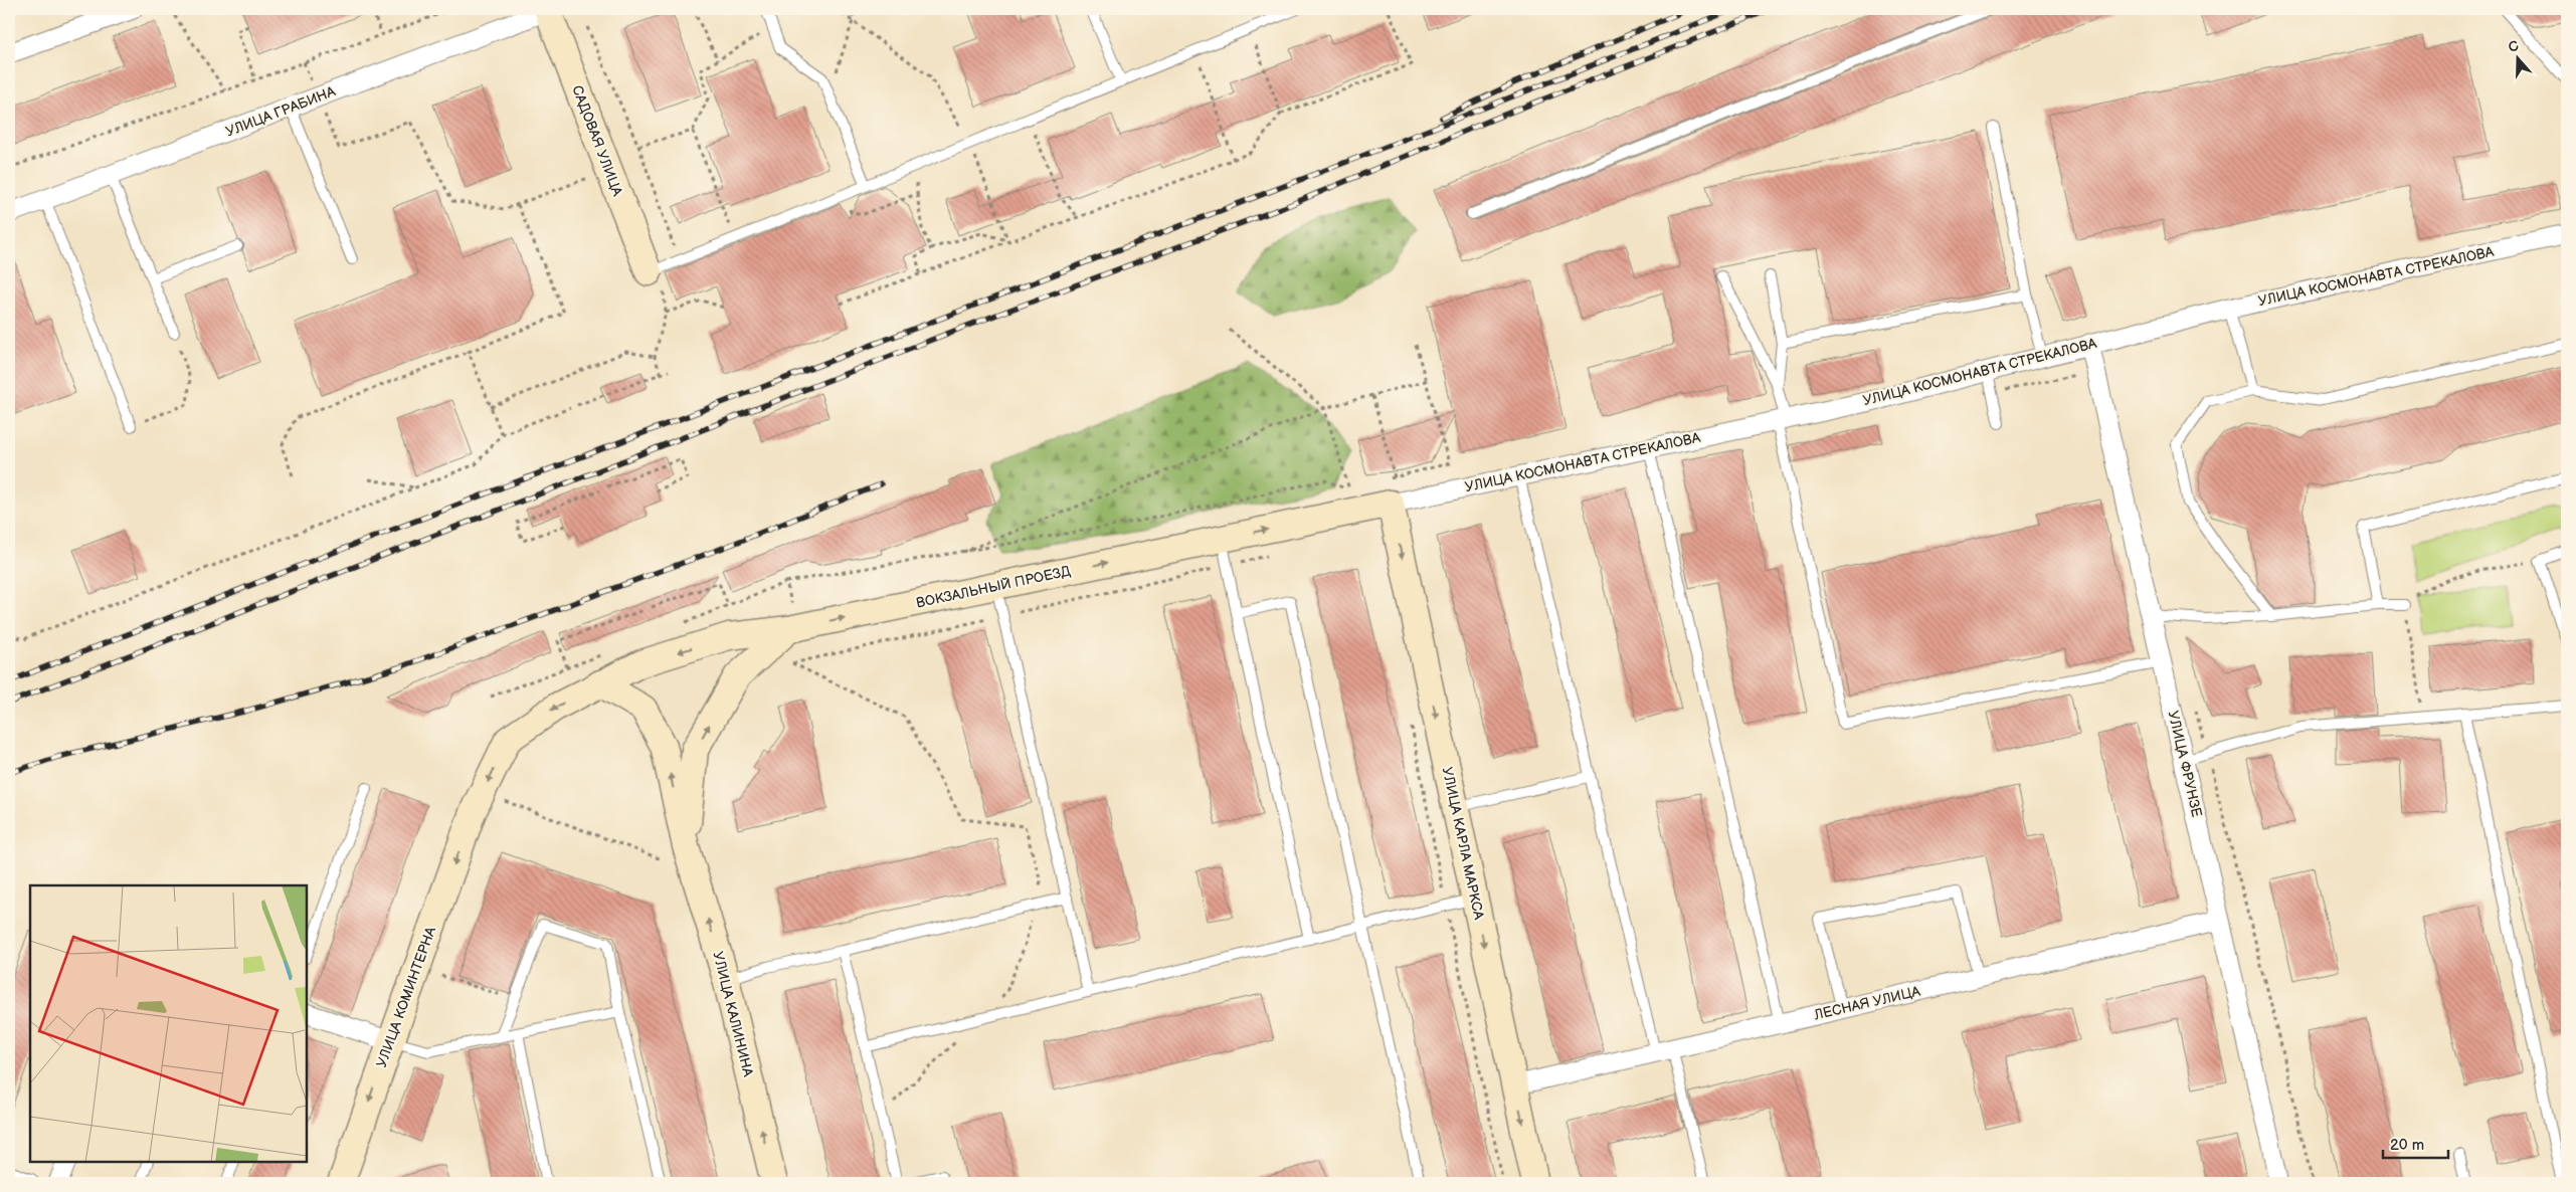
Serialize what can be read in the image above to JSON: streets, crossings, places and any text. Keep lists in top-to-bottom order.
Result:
{
  "streets": {
    "street": [
      "УЛИЦА ГРАБИНА",
      "САДОВАЯ УЛИЦА",
      "УЛИЦА КОСМОНАВТА СТРЕКАЛОВА",
      "ВОКЗАЛЬНЫЙ ПРОЕЗД",
      "УЛИЦА ФРУНЗЕ",
      "УЛИЦА КАРЛА МАРКСА",
      "УЛИЦА КОМИНТЕРНА",
      "ЛЕСНАЯ УЛИЦА",
      "УЛИЦА КАЛИНИНА"
    ]
  },
  "crossings": [
    ["УЛИЦА ГРАБИНА", "САДОВАЯ УЛИЦА"],
    ["УЛИЦА КОСМОНАВТА СТРЕКАЛОВА", "ВОКЗАЛЬНЫЙ ПРОЕЗД"],
    ["УЛИЦА КОСМОНАВТА СТРЕКАЛОВА", "УЛИЦА ФРУНЗЕ"],
    ["УЛИЦА КОСМОНАВТА СТРЕКАЛОВА", "УЛИЦА КАРЛА МАРКСА"],
    ["ВОКЗАЛЬНЫЙ ПРОЕЗД", "УЛИЦА КАРЛА МАРКСА"],
    ["ВОКЗАЛЬНЫЙ ПРОЕЗД", "УЛИЦА КОМИНТЕРНА"],
    ["ВОКЗАЛЬНЫЙ ПРОЕЗД", "УЛИЦА КАЛИНИНА"],
    ["УЛИЦА ФРУНЗЕ", "ЛЕСНАЯ УЛИЦА"],
    ["УЛИЦА КАРЛА МАРКСА", "ЛЕСНАЯ УЛИЦА"],
    ["УЛИЦА КОМИНТЕРНА", "УЛИЦА КАЛИНИНА"]
  ],
  "one_way": ["УЛИЦА КАРЛА МАРКСА", "УЛИЦА КОМИНТЕРНА", "УЛИЦА КАЛИНИНА"],
  "scale_bar": "20 m",
  "north": "top"
}
